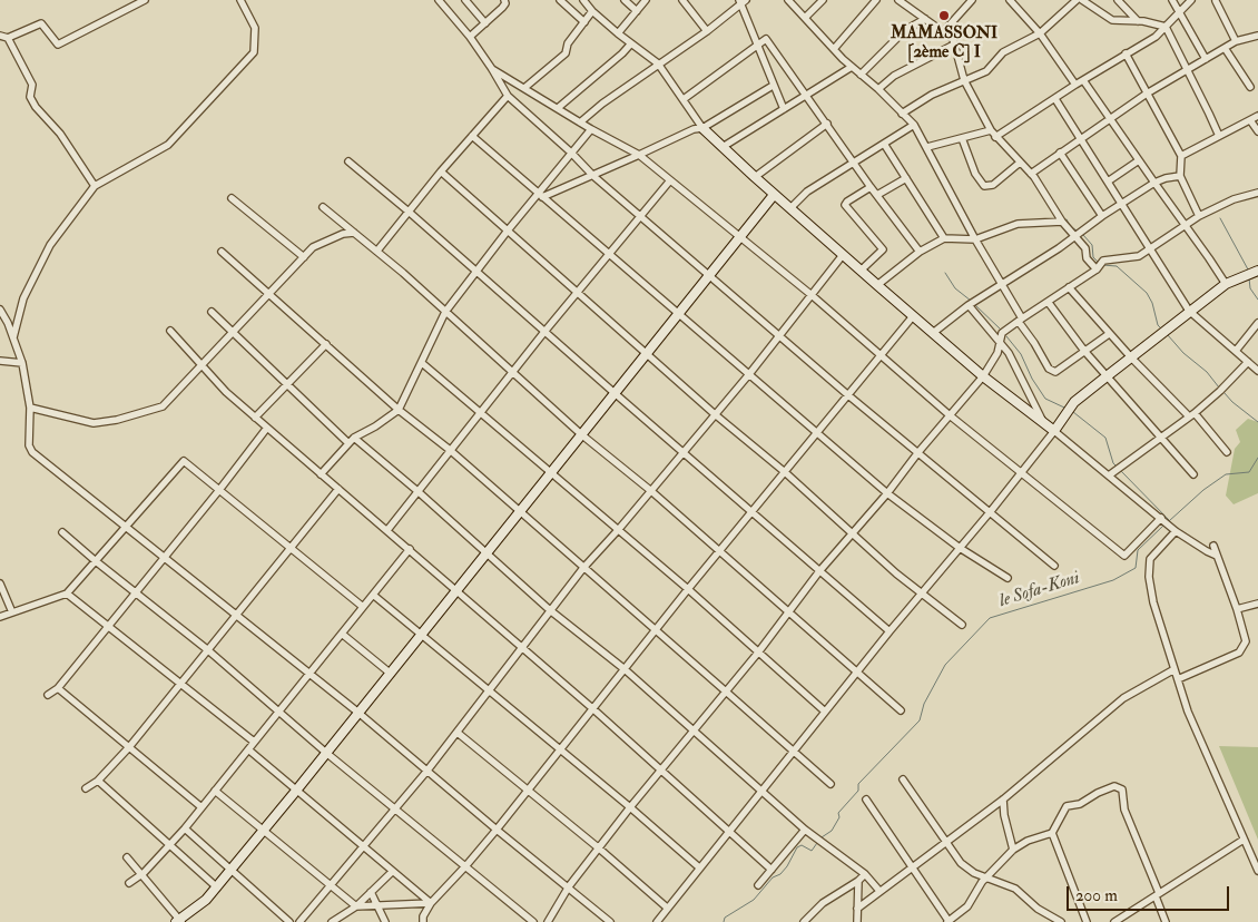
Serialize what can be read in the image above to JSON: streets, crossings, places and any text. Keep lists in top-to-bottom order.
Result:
{
  "water": ["le Sofa-Koni"],
  "places": ["MAMASSONI [2ème C] I"],
  "scale_bar": "200 m"
}
